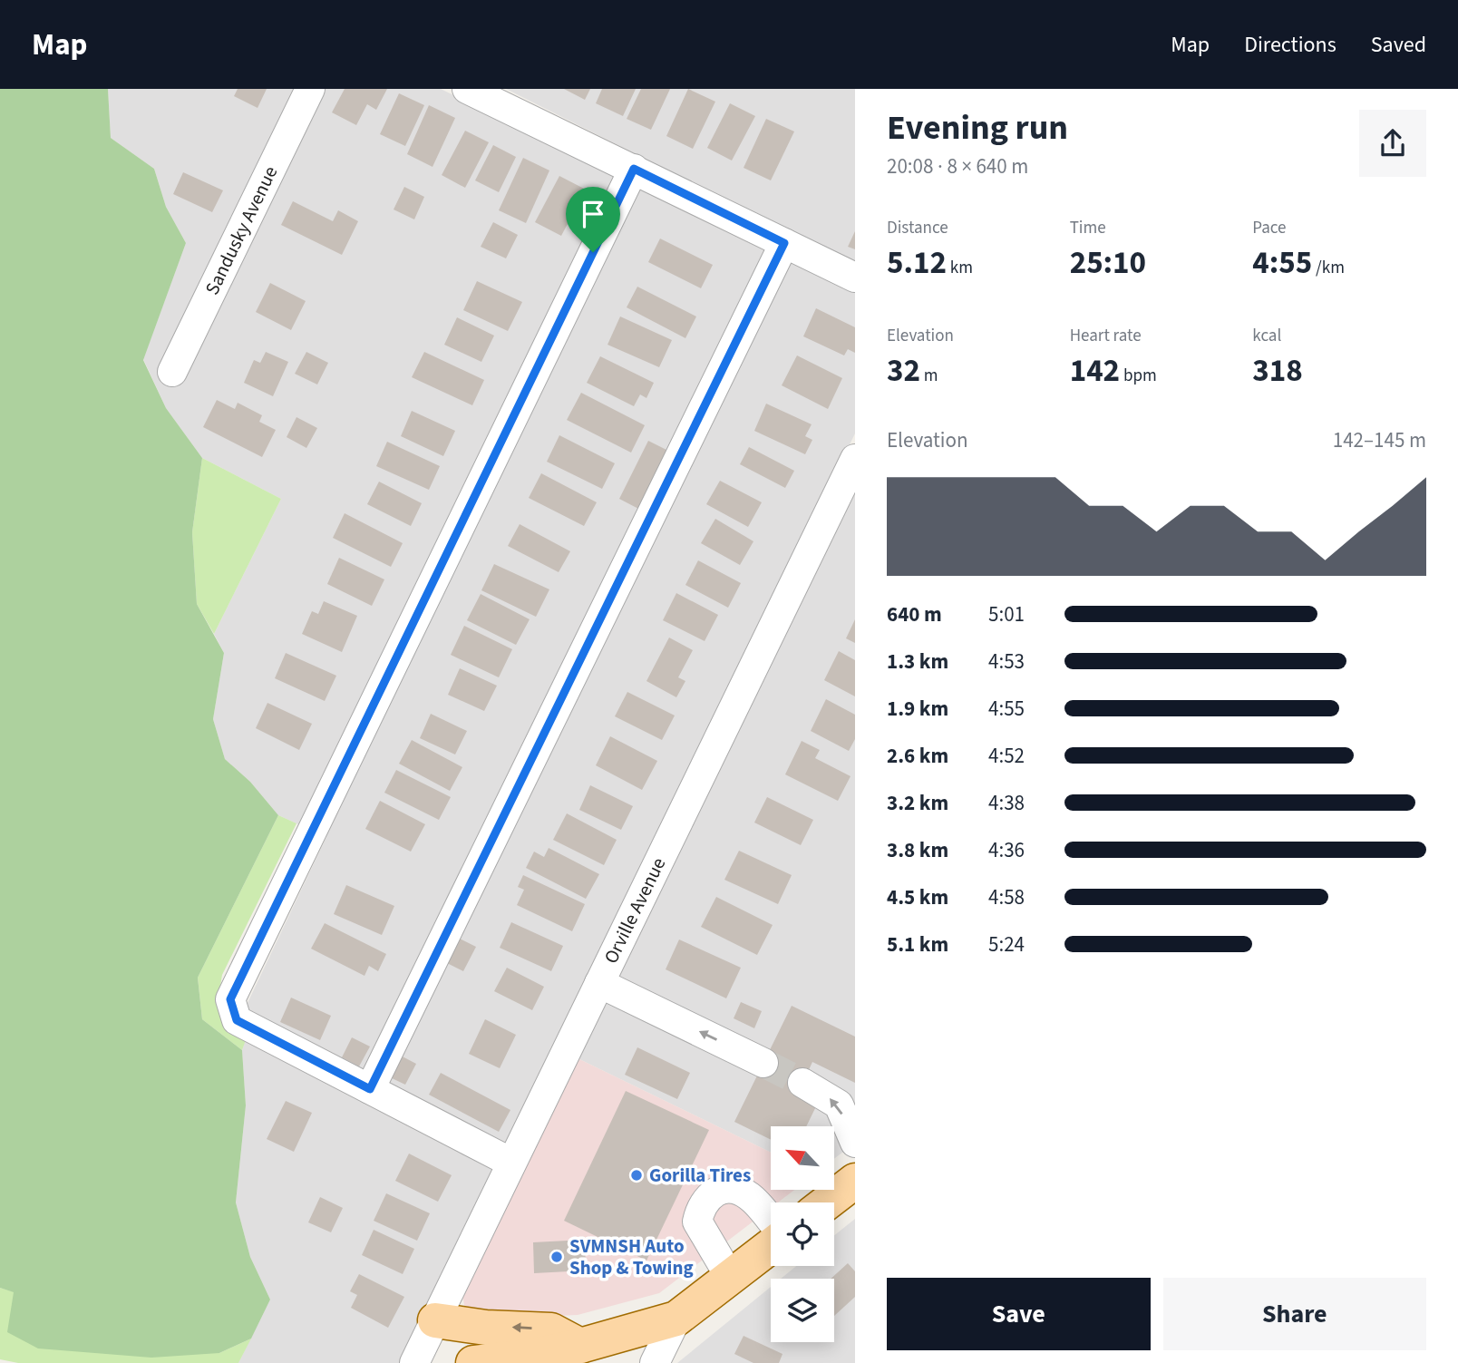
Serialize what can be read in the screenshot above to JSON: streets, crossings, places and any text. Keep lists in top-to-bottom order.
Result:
{
  "streets": {
    "street": ["Sandusky Avenue", "Orville Avenue"]
  },
  "places": ["Gorilla Tires", "SVMNSH Auto Shop & Towing"],
  "north": "top left",
  "page": {
    "header": "Map",
    "nav": ["Map", "Directions", "Saved"],
    "heading": ["Evening run", "20:08 · 8 × 640 m"],
    "stats": [
      ["Distance", "5.12 km"],
      ["Time", "25:10"],
      ["Pace", "4:55 /km"],
      ["Elevation", "32 m"],
      ["Heart rate", "142 bpm"],
      ["kcal", "318"]
    ],
    "chart": ["Elevation", "142–145 m"],
    "list": [
      {
        "name": "640 m",
        "note": "5:01"
      },
      {
        "name": "1.3 km",
        "note": "4:53"
      },
      {
        "name": "1.9 km",
        "note": "4:55"
      },
      {
        "name": "2.6 km",
        "note": "4:52"
      },
      {
        "name": "3.2 km",
        "note": "4:38"
      },
      {
        "name": "3.8 km",
        "note": "4:36"
      },
      {
        "name": "4.5 km",
        "note": "4:58"
      },
      {
        "name": "5.1 km",
        "note": "5:24"
      }
    ],
    "buttons": ["Save", "Share"]
  }
}
